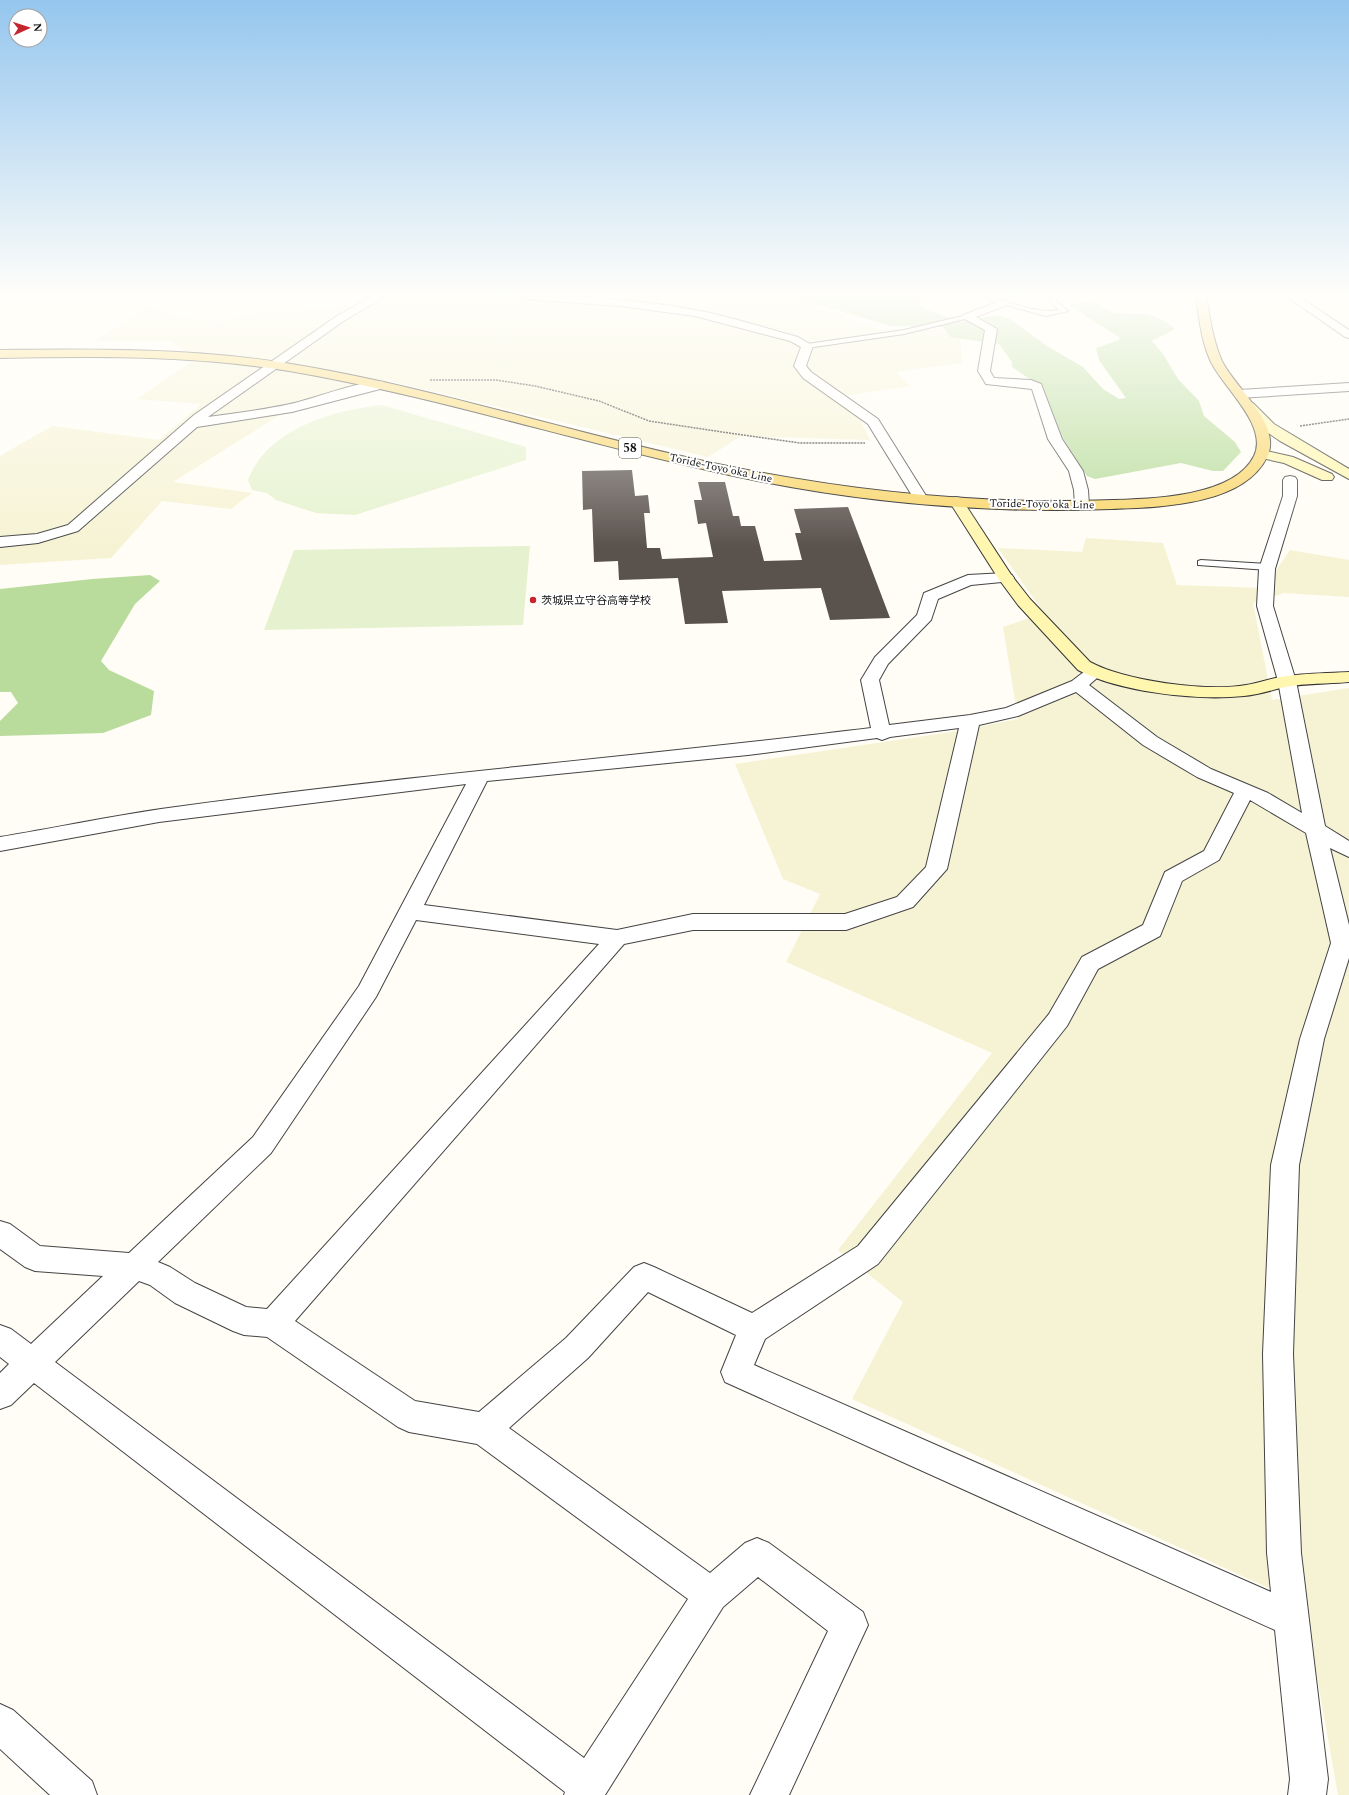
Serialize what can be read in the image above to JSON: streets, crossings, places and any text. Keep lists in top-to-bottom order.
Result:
{
  "streets": {
    "main road": ["58", "Toride-Toyo'oka Line"]
  },
  "places": ["茨城県立守谷高等学校"],
  "north": "right"
}
